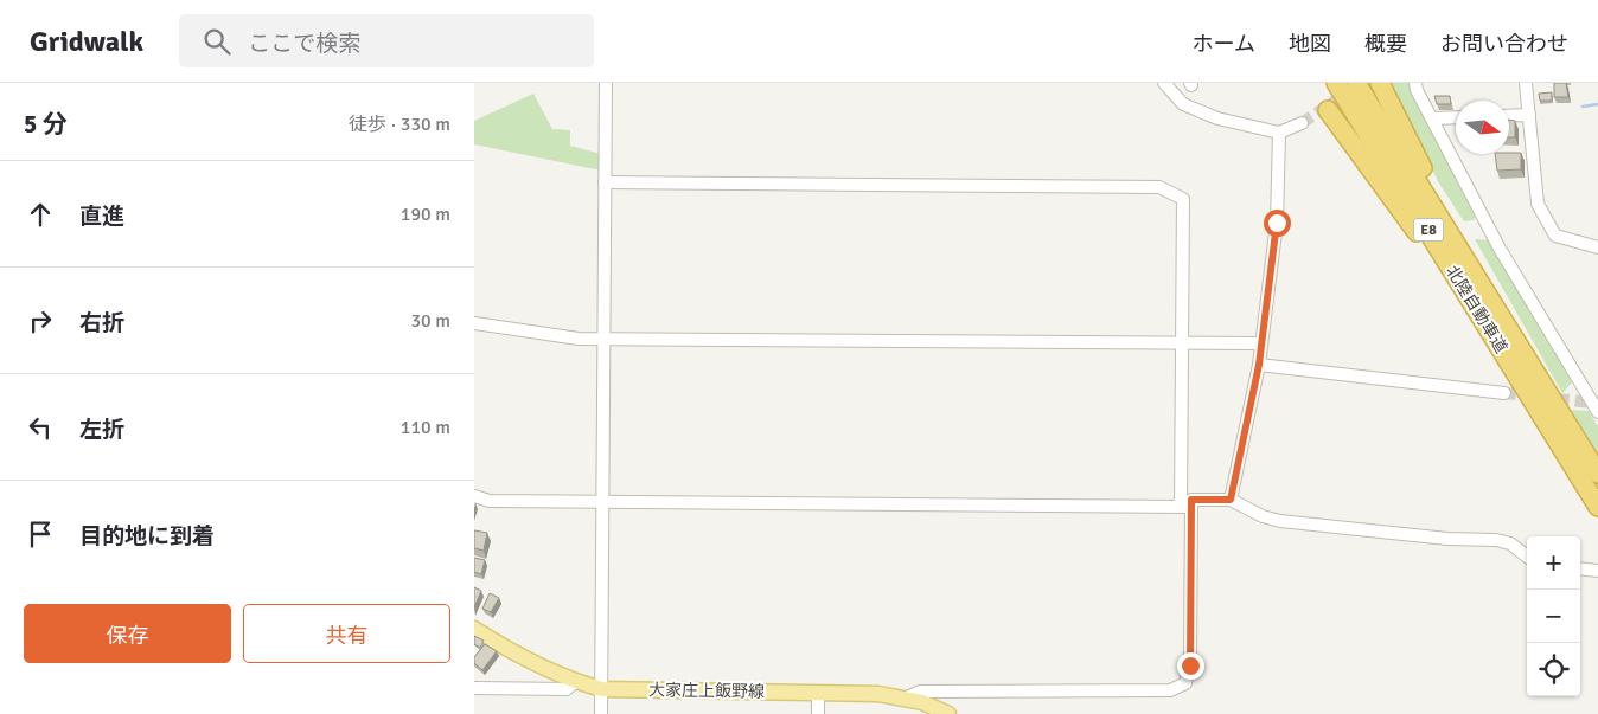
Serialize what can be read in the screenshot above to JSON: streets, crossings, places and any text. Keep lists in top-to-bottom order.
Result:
{
  "streets": {
    "highway": ["E8", "北陸自動車道"],
    "main road": ["大家庄上飯野線"]
  },
  "north": "right",
  "page": {
    "header": "Gridwalk",
    "search": "ここで検索",
    "nav": [
      "ホーム",
      "地図",
      "概要",
      "お問い合わせ"
    ],
    "heading": ["5 分", "徒歩 · 330 m"],
    "list": [
      ["直進", "190 m"],
      ["右折", "30 m"],
      ["左折", "110 m"],
      "目的地に到着"
    ],
    "map_buttons": ["+", "−"],
    "buttons": ["保存", "共有"]
  }
}
